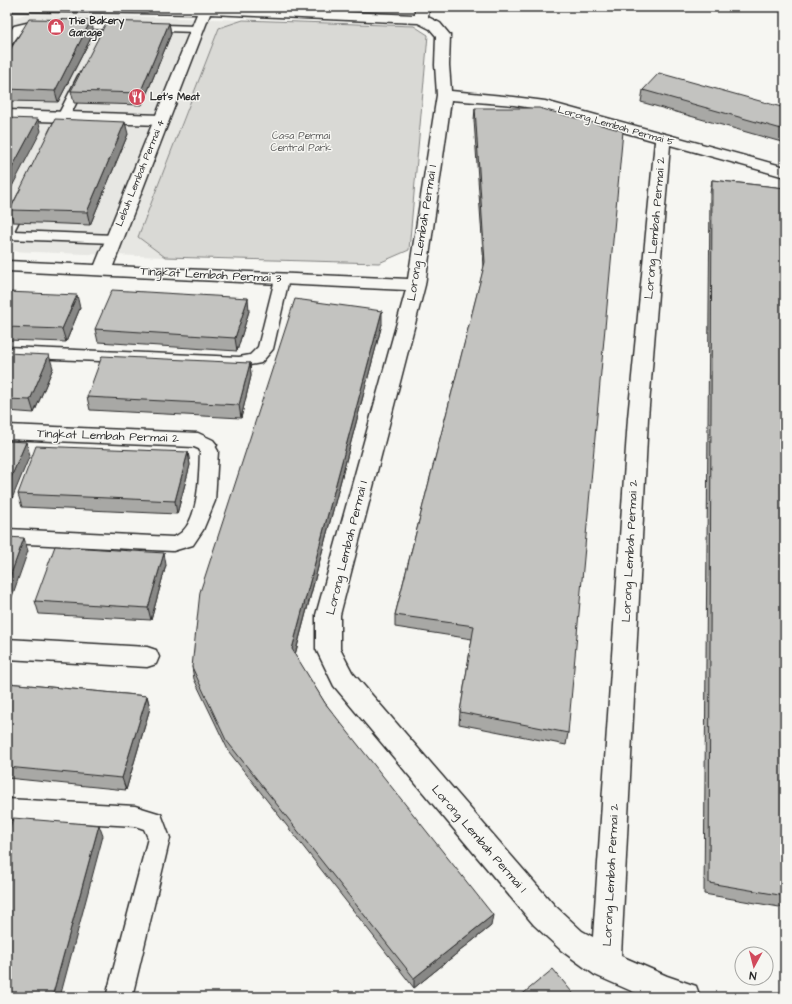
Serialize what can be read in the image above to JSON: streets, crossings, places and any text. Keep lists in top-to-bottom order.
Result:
{
  "streets": {
    "street": [
      "Lorong Lembah Permai 5",
      "Lebuh Lembah Permai 4",
      "Lorong Lembah Permai 2",
      "Lorong Lembah Permai 1",
      "Tingkat Lembah Permai 3",
      "Tingkat Lembah Permai 2"
    ]
  },
  "crossings": [
    ["Lorong Lembah Permai 5", "Lorong Lembah Permai 2"],
    ["Lorong Lembah Permai 5", "Lorong Lembah Permai 1"],
    ["Lebuh Lembah Permai 4", "Tingkat Lembah Permai 3"],
    ["Lorong Lembah Permai 2", "Lorong Lembah Permai 1"],
    ["Lorong Lembah Permai 1", "Tingkat Lembah Permai 3"]
  ],
  "parks": ["Casa Permai Central Park"],
  "places": {
    "shop": ["The Bakery Garage"],
    "restaurant": ["Let's Meat"]
  },
  "north": "bottom"
}
